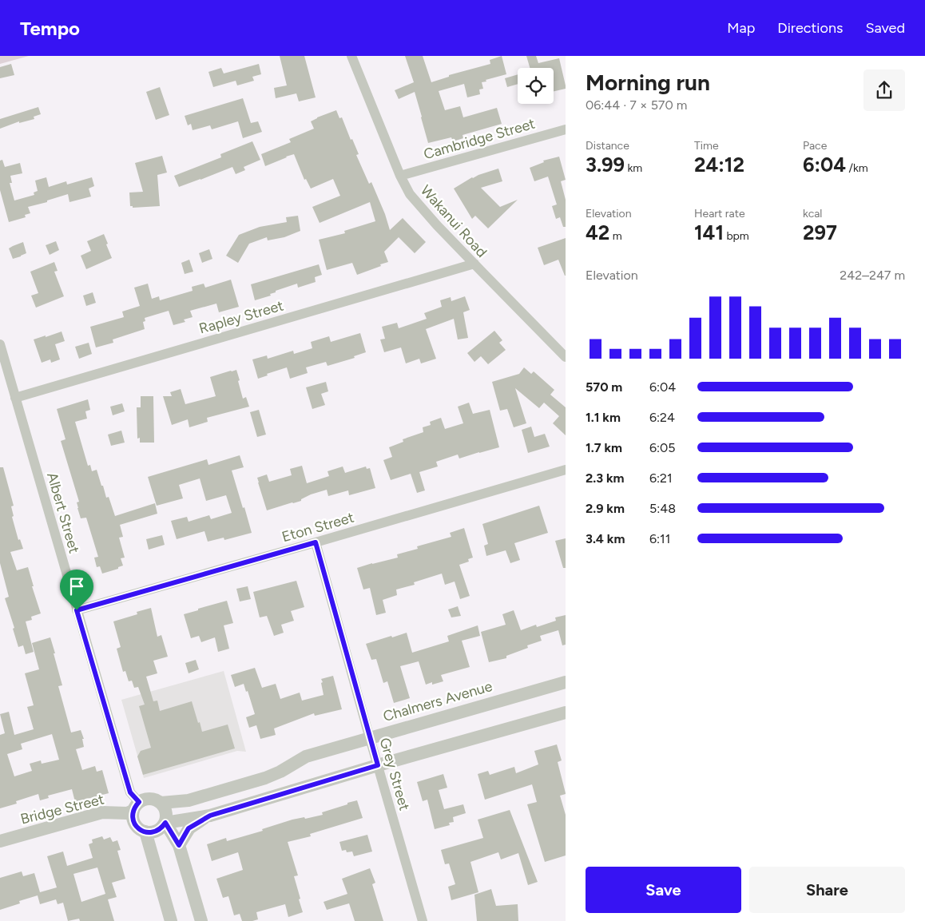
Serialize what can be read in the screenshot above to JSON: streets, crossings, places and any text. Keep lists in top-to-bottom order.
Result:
{
  "streets": {
    "street": [
      "Cambridge Street",
      "Wakanui Road",
      "Rapley Street",
      "Albert Street",
      "Eton Street",
      "Chalmers Avenue",
      "Grey Street",
      "Bridge Street"
    ]
  },
  "crossings": [
    ["Cambridge Street", "Wakanui Road"],
    ["Wakanui Road", "Rapley Street"],
    ["Rapley Street", "Albert Street"],
    ["Albert Street", "Eton Street"],
    ["Albert Street", "Chalmers Avenue"],
    ["Albert Street", "Bridge Street"],
    ["Eton Street", "Grey Street"],
    ["Chalmers Avenue", "Grey Street"],
    ["Chalmers Avenue", "Bridge Street"]
  ],
  "page": {
    "header": "Tempo",
    "nav": ["Map", "Directions", "Saved"],
    "heading": ["Morning run", "06:44 · 7 × 570 m"],
    "stats": [
      ["Distance", "3.99 km"],
      ["Time", "24:12"],
      ["Pace", "6:04 /km"],
      ["Elevation", "42 m"],
      ["Heart rate", "141 bpm"],
      ["kcal", "297"]
    ],
    "chart": ["Elevation", "242–247 m"],
    "list": [
      {
        "name": "570 m",
        "note": "6:04"
      },
      {
        "name": "1.1 km",
        "note": "6:24"
      },
      {
        "name": "1.7 km",
        "note": "6:05"
      },
      {
        "name": "2.3 km",
        "note": "6:21"
      },
      {
        "name": "2.9 km",
        "note": "5:48"
      },
      {
        "name": "3.4 km",
        "note": "6:11"
      }
    ],
    "buttons": ["Save", "Share"]
  }
}
